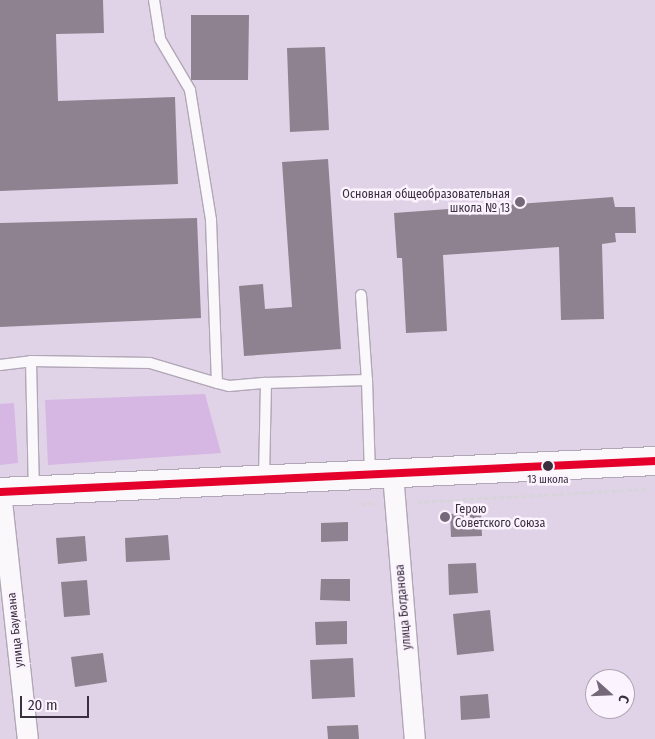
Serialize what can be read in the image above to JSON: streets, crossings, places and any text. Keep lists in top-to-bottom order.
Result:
{
  "streets": {
    "street": ["улица Богданова", "улица Баумана"]
  },
  "places": ["Основная общеобразовательная школа № 13", "13 школа", "Герою Советского Союза"],
  "scale_bar": "20 m",
  "north": "right"
}
